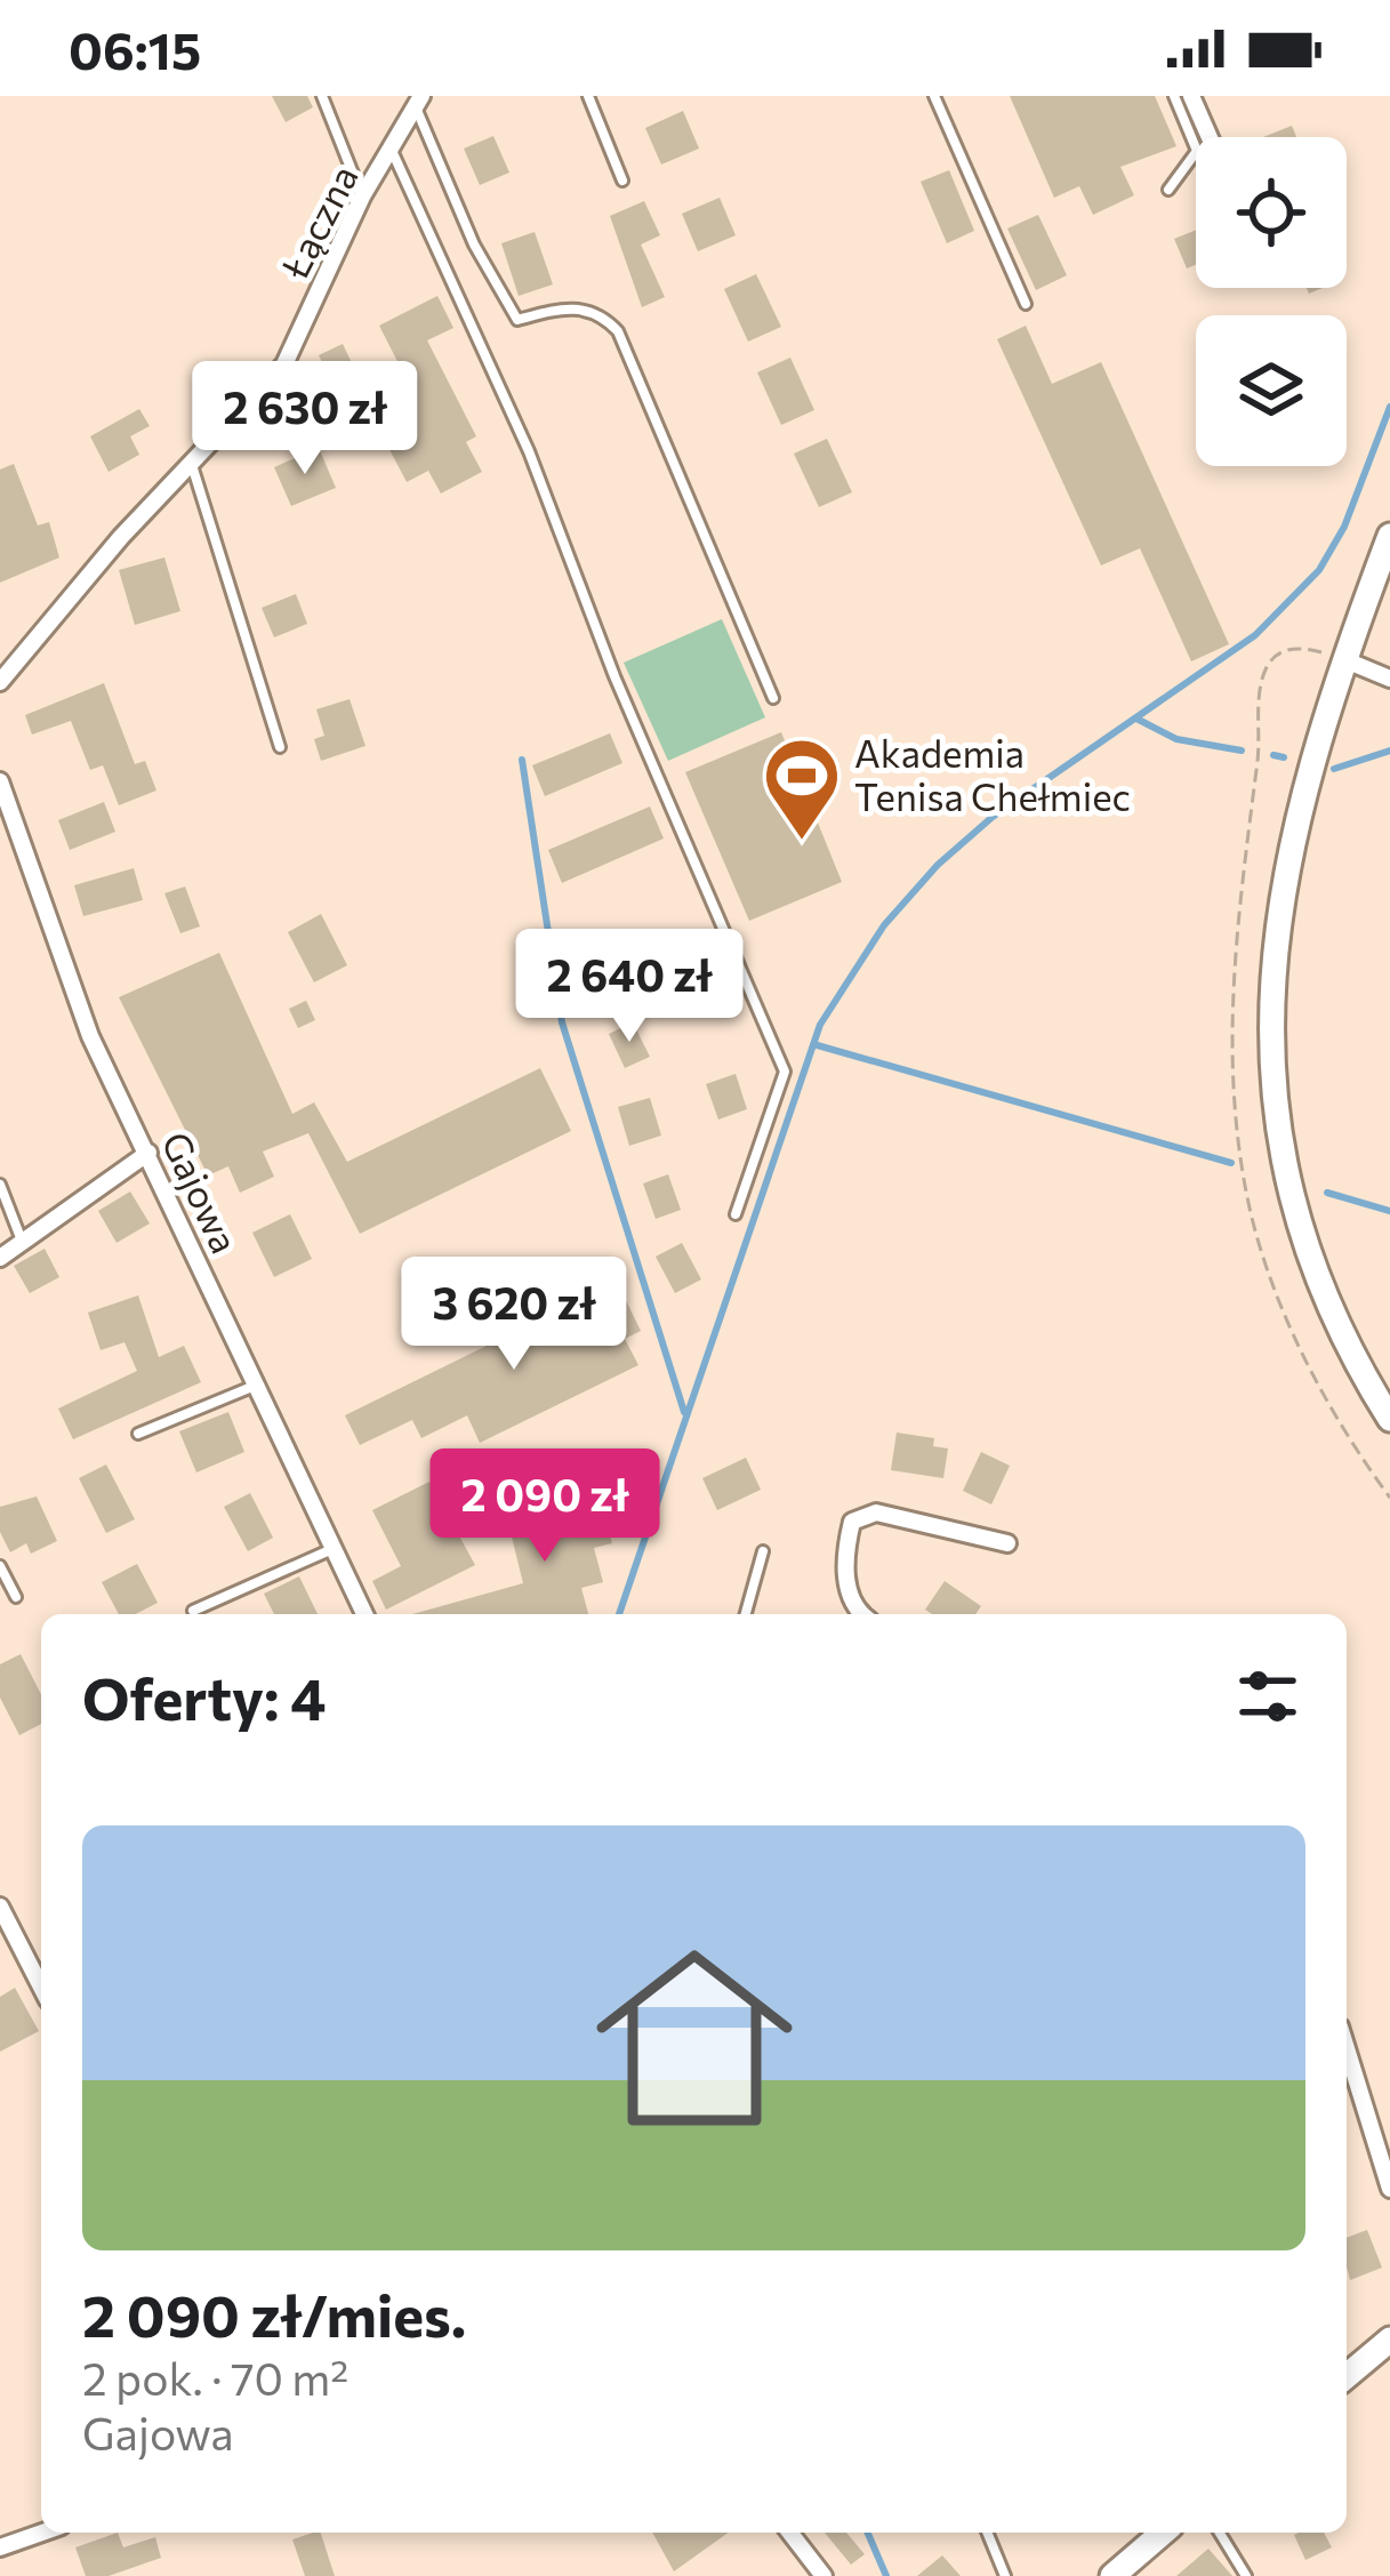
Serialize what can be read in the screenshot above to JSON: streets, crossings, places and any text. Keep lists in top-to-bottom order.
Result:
{
  "streets": {
    "street": ["Łączna", "Gajowa"]
  },
  "places": {
    "sports": ["Akademia Tenisa Chełmiec"]
  },
  "page": {
    "status": "06:15",
    "price": [
      "2 630 zł",
      "2 640 zł",
      "3 620 zł",
      "2 090 zł"
    ],
    "heading": "Oferty: 4",
    "list": [
      {
        "name": "2 090 zł/mies.",
        "note": "2 pok. · 70 m² · Gajowa"
      }
    ]
  }
}
